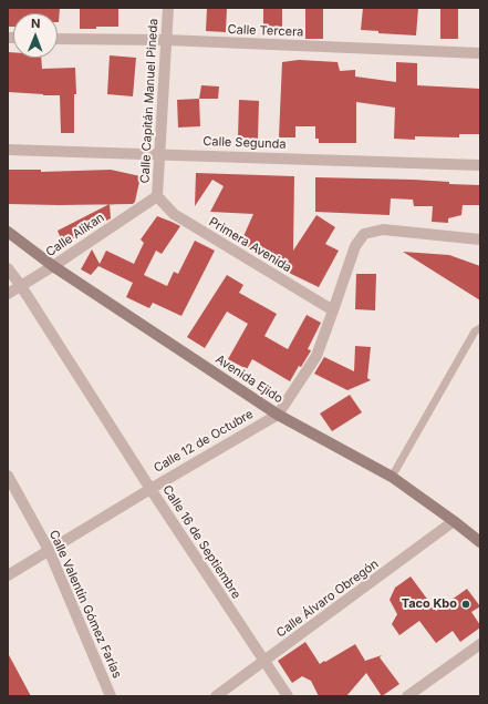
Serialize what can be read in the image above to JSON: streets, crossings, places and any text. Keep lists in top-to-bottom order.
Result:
{
  "streets": {
    "street": [
      "Calle Tercera",
      "Calle Capitán Manuel Pineda",
      "Calle Segunda",
      "Calle Alikan",
      "Primera Avenida",
      "Avenida Ejido",
      "Calle 12 de Octubre",
      "Calle 16 de Septiembre",
      "Calle Álvaro Obregón",
      "Calle Valentín Gómez Farías"
    ]
  },
  "crossings": [
    ["Calle Tercera", "Calle Capitán Manuel Pineda"],
    ["Calle Capitán Manuel Pineda", "Calle Segunda"],
    ["Calle Capitán Manuel Pineda", "Calle Alikan"],
    ["Calle Capitán Manuel Pineda", "Primera Avenida"],
    ["Calle Alikan", "Primera Avenida"],
    ["Calle Alikan", "Avenida Ejido"],
    ["Calle Alikan", "Calle 16 de Septiembre"],
    ["Primera Avenida", "Calle 12 de Octubre"],
    ["Avenida Ejido", "Calle 12 de Octubre"],
    ["Avenida Ejido", "Calle Álvaro Obregón"],
    ["Calle 12 de Octubre", "Calle 16 de Septiembre"],
    ["Calle 12 de Octubre", "Calle Valentín Gómez Farías"],
    ["Calle 16 de Septiembre", "Calle Álvaro Obregón"]
  ],
  "places": ["Taco Kbo"],
  "north": "top"
}
